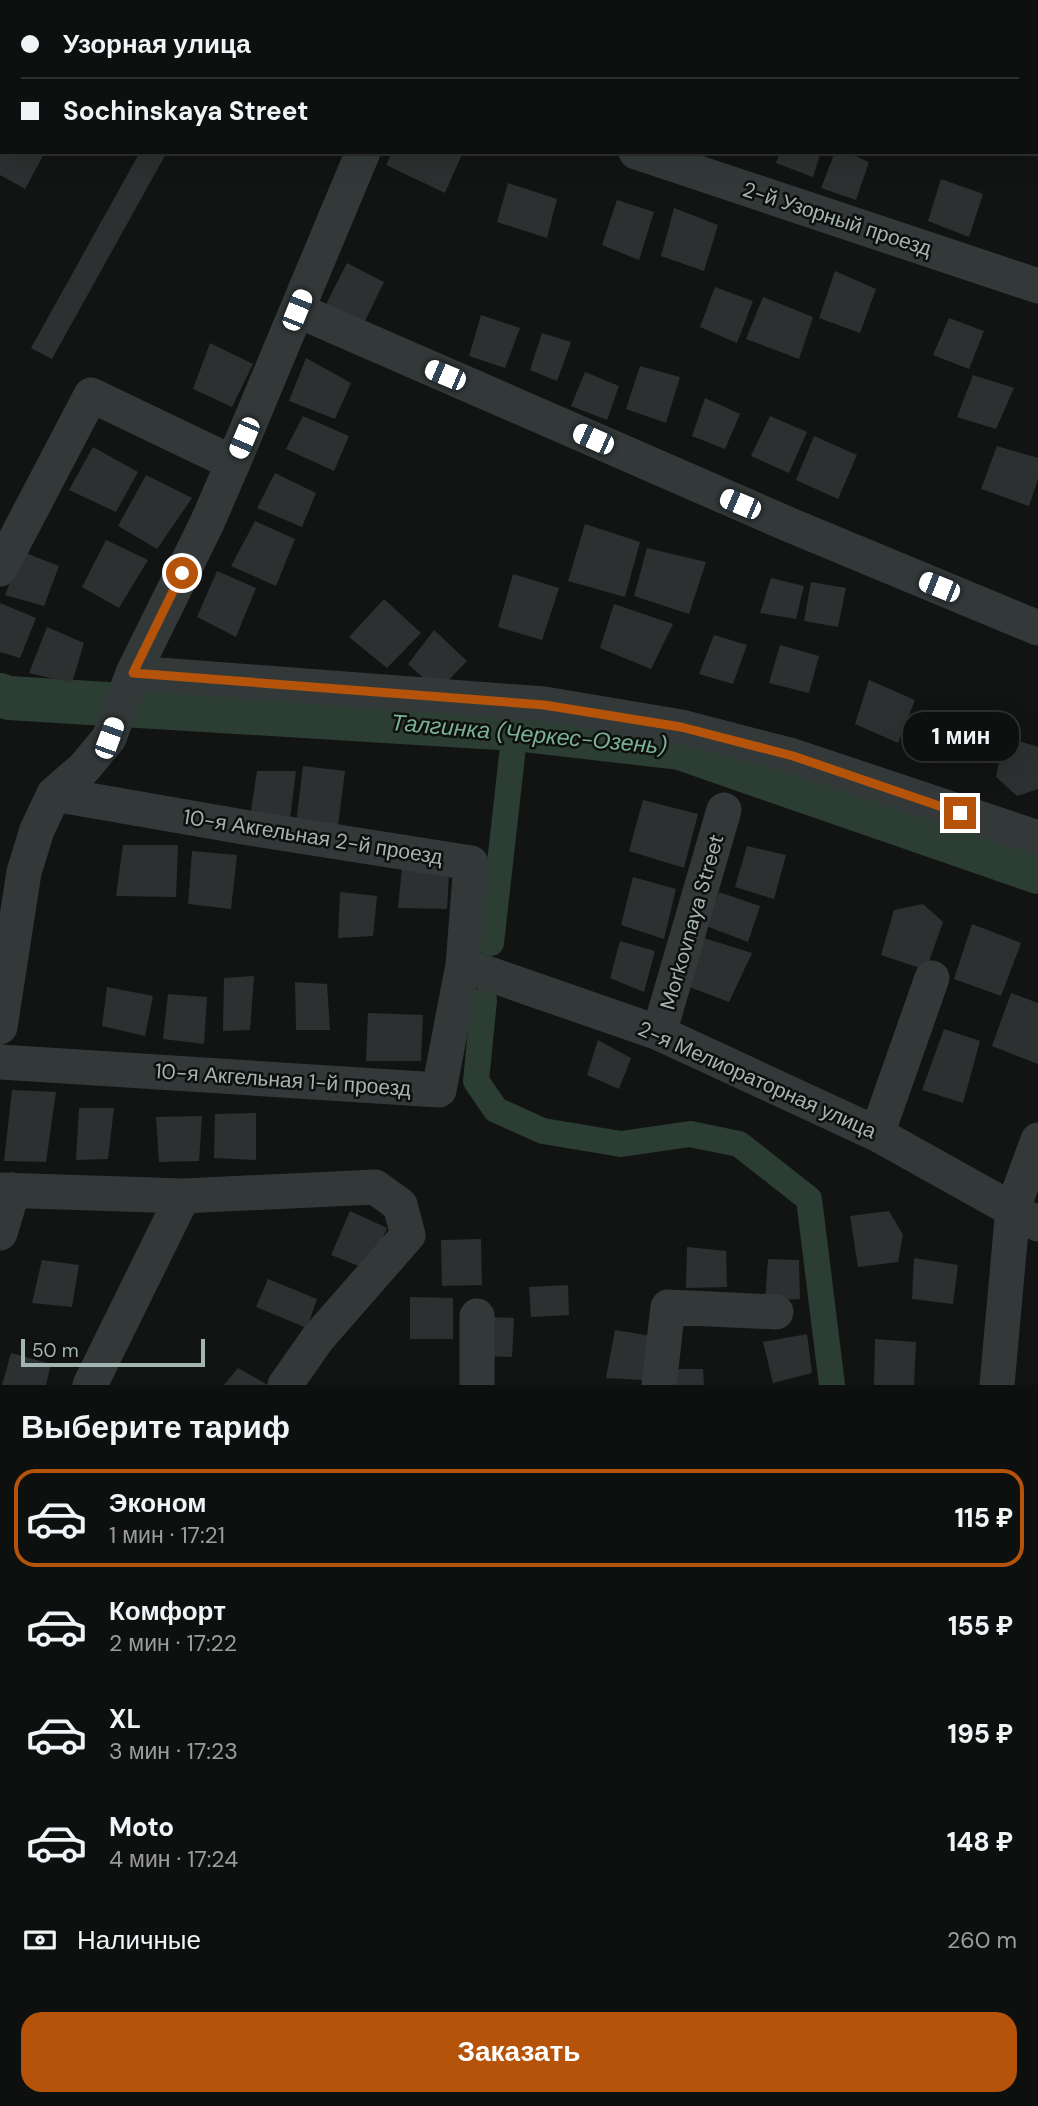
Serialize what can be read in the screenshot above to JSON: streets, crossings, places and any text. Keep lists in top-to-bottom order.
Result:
{
  "streets": {
    "street": [
      "2-й Узорный проезд",
      "10-я Акгельная 2-й проезд",
      "Morkovnaya Street",
      "10-я Акгельная 1-й проезд",
      "2-я Мелиораторная улица"
    ]
  },
  "crossings": [
    ["10-я Акгельная 2-й проезд", "10-я Акгельная 1-й проезд"],
    ["10-я Акгельная 2-й проезд", "2-я Мелиораторная улица"],
    ["Morkovnaya Street", "2-я Мелиораторная улица"],
    ["10-я Акгельная 1-й проезд", "2-я Мелиораторная улица"]
  ],
  "water": ["Талгинка (Черкес-Озень)"],
  "scale_bar": "50 m",
  "page": {
    "banner": ["Узорная улица", "Sochinskaya Street"],
    "bubble": "1 мин",
    "scale": "50 m",
    "heading": "Выберите тариф",
    "list": [
      {
        "name": "Эконом",
        "note": "1 мин · 17:21",
        "value": "115 ₽"
      },
      {
        "name": "Комфорт",
        "note": "2 мин · 17:22",
        "value": "155 ₽"
      },
      {
        "name": "XL",
        "note": "3 мин · 17:23",
        "value": "195 ₽"
      },
      {
        "name": "Moto",
        "note": "4 мин · 17:24",
        "value": "148 ₽"
      }
    ],
    "pay": ["Наличные", "260 m"],
    "buttons": "Заказать"
  }
}
